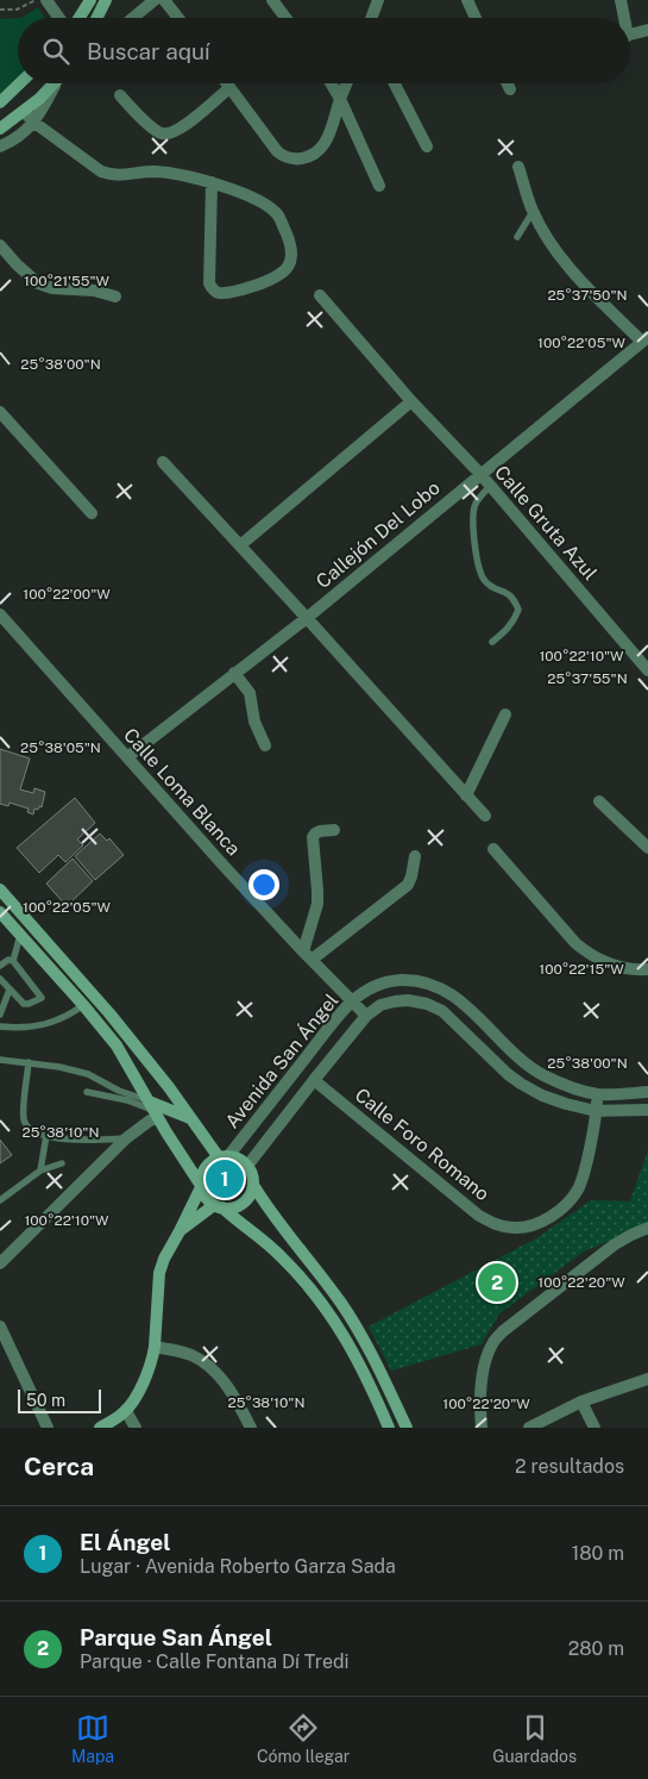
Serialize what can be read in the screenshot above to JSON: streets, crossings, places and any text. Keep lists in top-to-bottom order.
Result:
{
  "streets": {
    "street": [
      "Calle Gruta Azul",
      "Callejón Del Lobo",
      "Calle Loma Blanca",
      "Avenida San Ángel",
      "Calle Foro Romano"
    ]
  },
  "crossings": [
    ["Calle Gruta Azul", "Callejón Del Lobo"],
    ["Callejón Del Lobo", "Calle Loma Blanca"],
    ["Calle Loma Blanca", "Avenida San Ángel"],
    ["Avenida San Ángel", "Calle Foro Romano"]
  ],
  "scale_bar": "50 m",
  "page": {
    "search": "Buscar aquí",
    "pins": ["1", "2"],
    "scale": "50 m",
    "heading": ["Cerca", "2 resultados"],
    "list": [
      {
        "mark": "1",
        "name": "El Ángel",
        "note": "Lugar · Avenida Roberto Garza Sada",
        "value": "180 m"
      },
      {
        "mark": "2",
        "name": "Parque San Ángel",
        "note": "Parque · Calle Fontana Dí Tredi",
        "value": "280 m"
      }
    ],
    "nav": ["Mapa", "Cómo llegar", "Guardados"]
  },
  "coordinates": [
    "100°21'55\"W",
    "25°37'50\"N",
    "100°22'05\"W",
    "25°38'00\"N",
    "100°22'00\"W",
    "100°22'10\"W",
    "25°37'55\"N",
    "25°38'05\"N",
    "100°22'15\"W",
    "25°38'10\"N",
    "100°22'20\"W"
  ]
}
